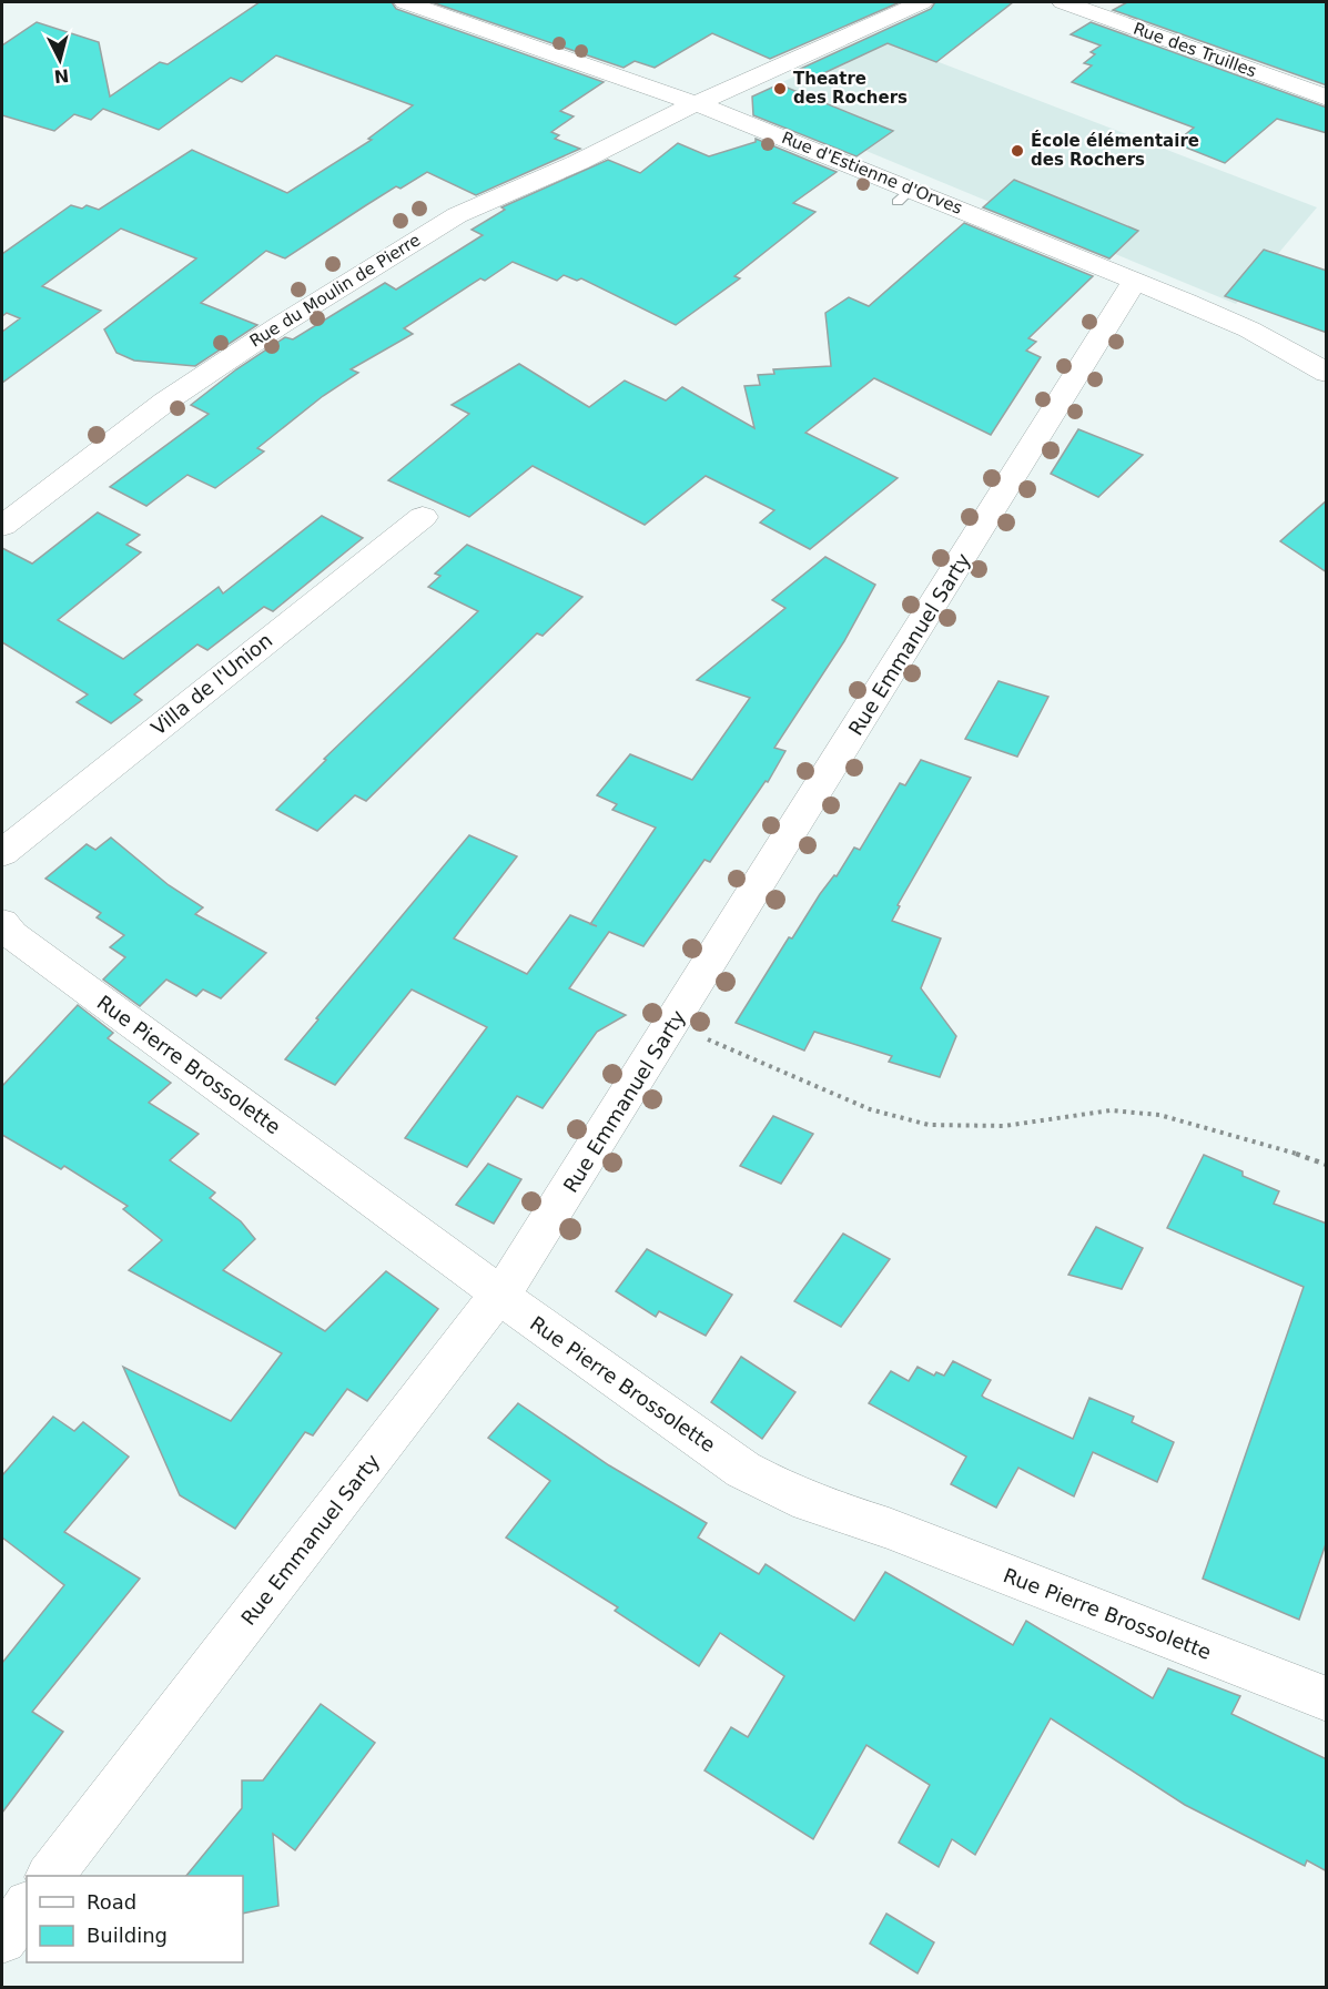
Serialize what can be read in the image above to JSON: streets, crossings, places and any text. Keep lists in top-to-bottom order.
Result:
{
  "streets": {
    "street": [
      "Rue des Truilles",
      "Rue d'Estienne d'Orves",
      "Rue du Moulin de Pierre",
      "Rue Emmanuel Sarty",
      "Villa de l'Union",
      "Rue Pierre Brossolette"
    ]
  },
  "crossings": [
    ["Rue d'Estienne d'Orves", "Rue du Moulin de Pierre"],
    ["Rue d'Estienne d'Orves", "Rue Emmanuel Sarty"],
    ["Rue Emmanuel Sarty", "Rue Pierre Brossolette"]
  ],
  "places": ["Theatre des Rochers", "École élémentaire des Rochers"],
  "legend": ["Road", "Building"],
  "north": "bottom"
}
